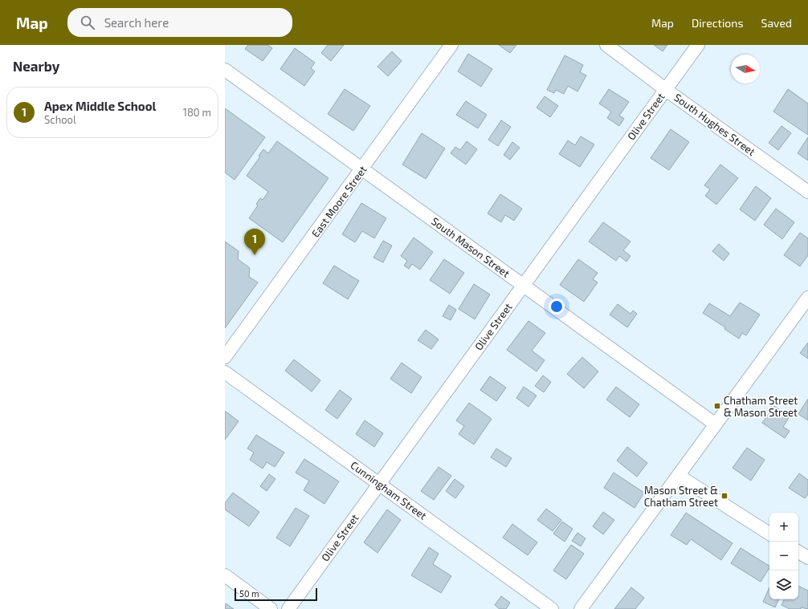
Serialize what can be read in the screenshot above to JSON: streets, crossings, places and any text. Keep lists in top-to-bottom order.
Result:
{
  "streets": {
    "street": [
      "Olive Street",
      "South Hughes Street",
      "East Moore Street",
      "South Mason Street",
      "Cunningham Street"
    ]
  },
  "crossings": [
    ["Olive Street", "South Hughes Street"],
    ["Olive Street", "South Mason Street"],
    ["Olive Street", "Cunningham Street"],
    ["East Moore Street", "South Mason Street"]
  ],
  "places": {
    "transit": ["Chatham Street & Mason Street", "Mason Street & Chatham Street"]
  },
  "scale_bar": "50 m",
  "north": "right",
  "page": {
    "header": "Map",
    "search": "Search here",
    "nav": ["Map", "Directions", "Saved"],
    "heading": "Nearby",
    "list": [
      {
        "mark": "1",
        "name": "Apex Middle School",
        "note": "School",
        "value": "180 m"
      }
    ],
    "pins": "1",
    "map_buttons": ["+", "−"],
    "scale": "50 m"
  }
}
